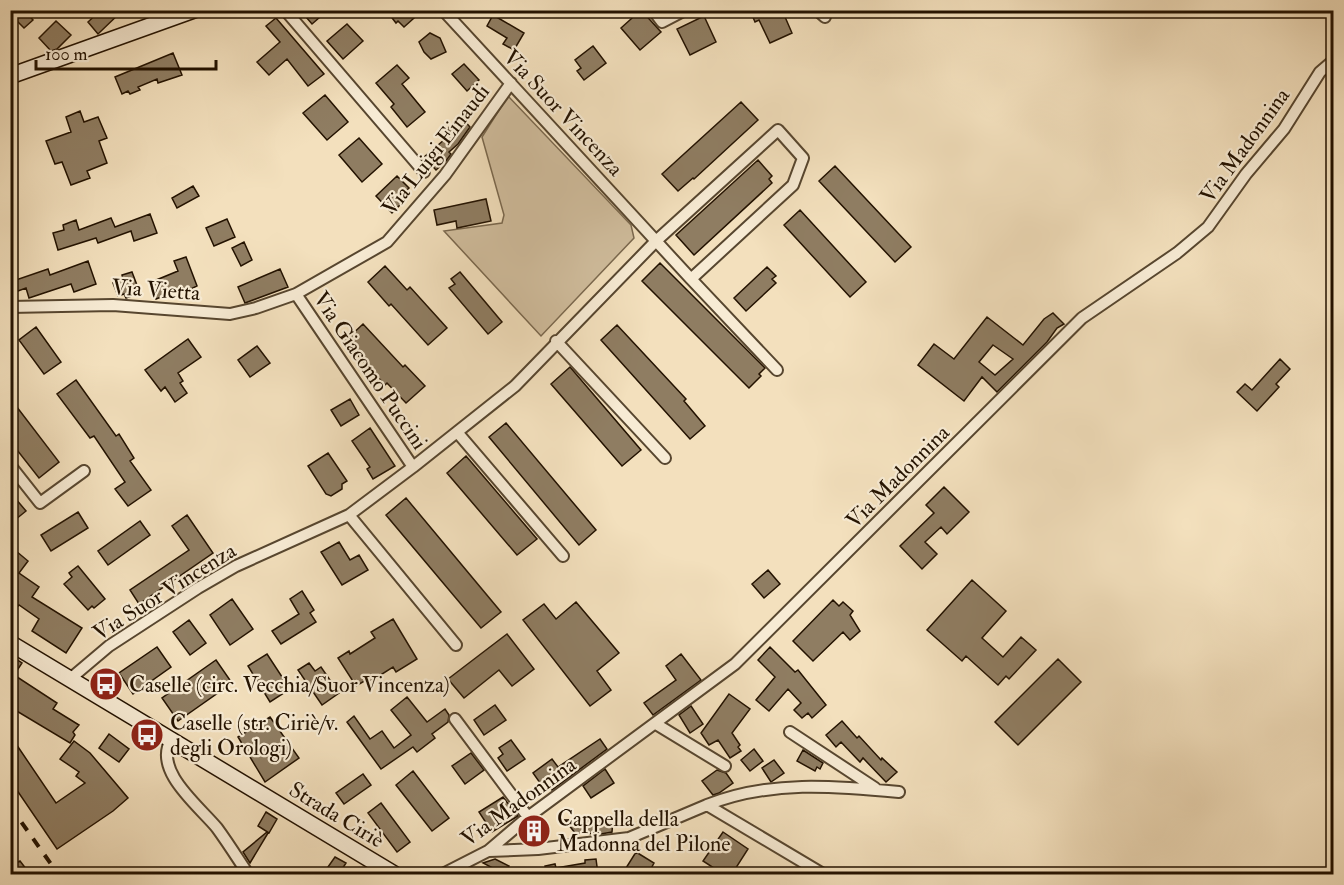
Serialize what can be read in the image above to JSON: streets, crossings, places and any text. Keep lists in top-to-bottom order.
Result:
{
  "streets": {
    "street": [
      "Via Suor Vincenza",
      "Via Madonnina",
      "Via Luigi Einaudi",
      "Via Vietta",
      "Via Giacomo Puccini",
      "Strada Ciriè"
    ]
  },
  "crossings": [
    ["Via Suor Vincenza", "Via Luigi Einaudi"],
    ["Via Suor Vincenza", "Via Giacomo Puccini"],
    ["Via Suor Vincenza", "Strada Ciriè"],
    ["Via Luigi Einaudi", "Via Vietta"],
    ["Via Luigi Einaudi", "Via Giacomo Puccini"],
    ["Via Vietta", "Via Giacomo Puccini"]
  ],
  "places": {
    "bus stop": ["Caselle (circ. Vecchia/Suor Vincenza)", "Caselle (str. Ciriè/v. degli Orologi)"],
    "building": ["Cappella della Madonna del Pilone"]
  },
  "scale_bar": "100 m"
}
